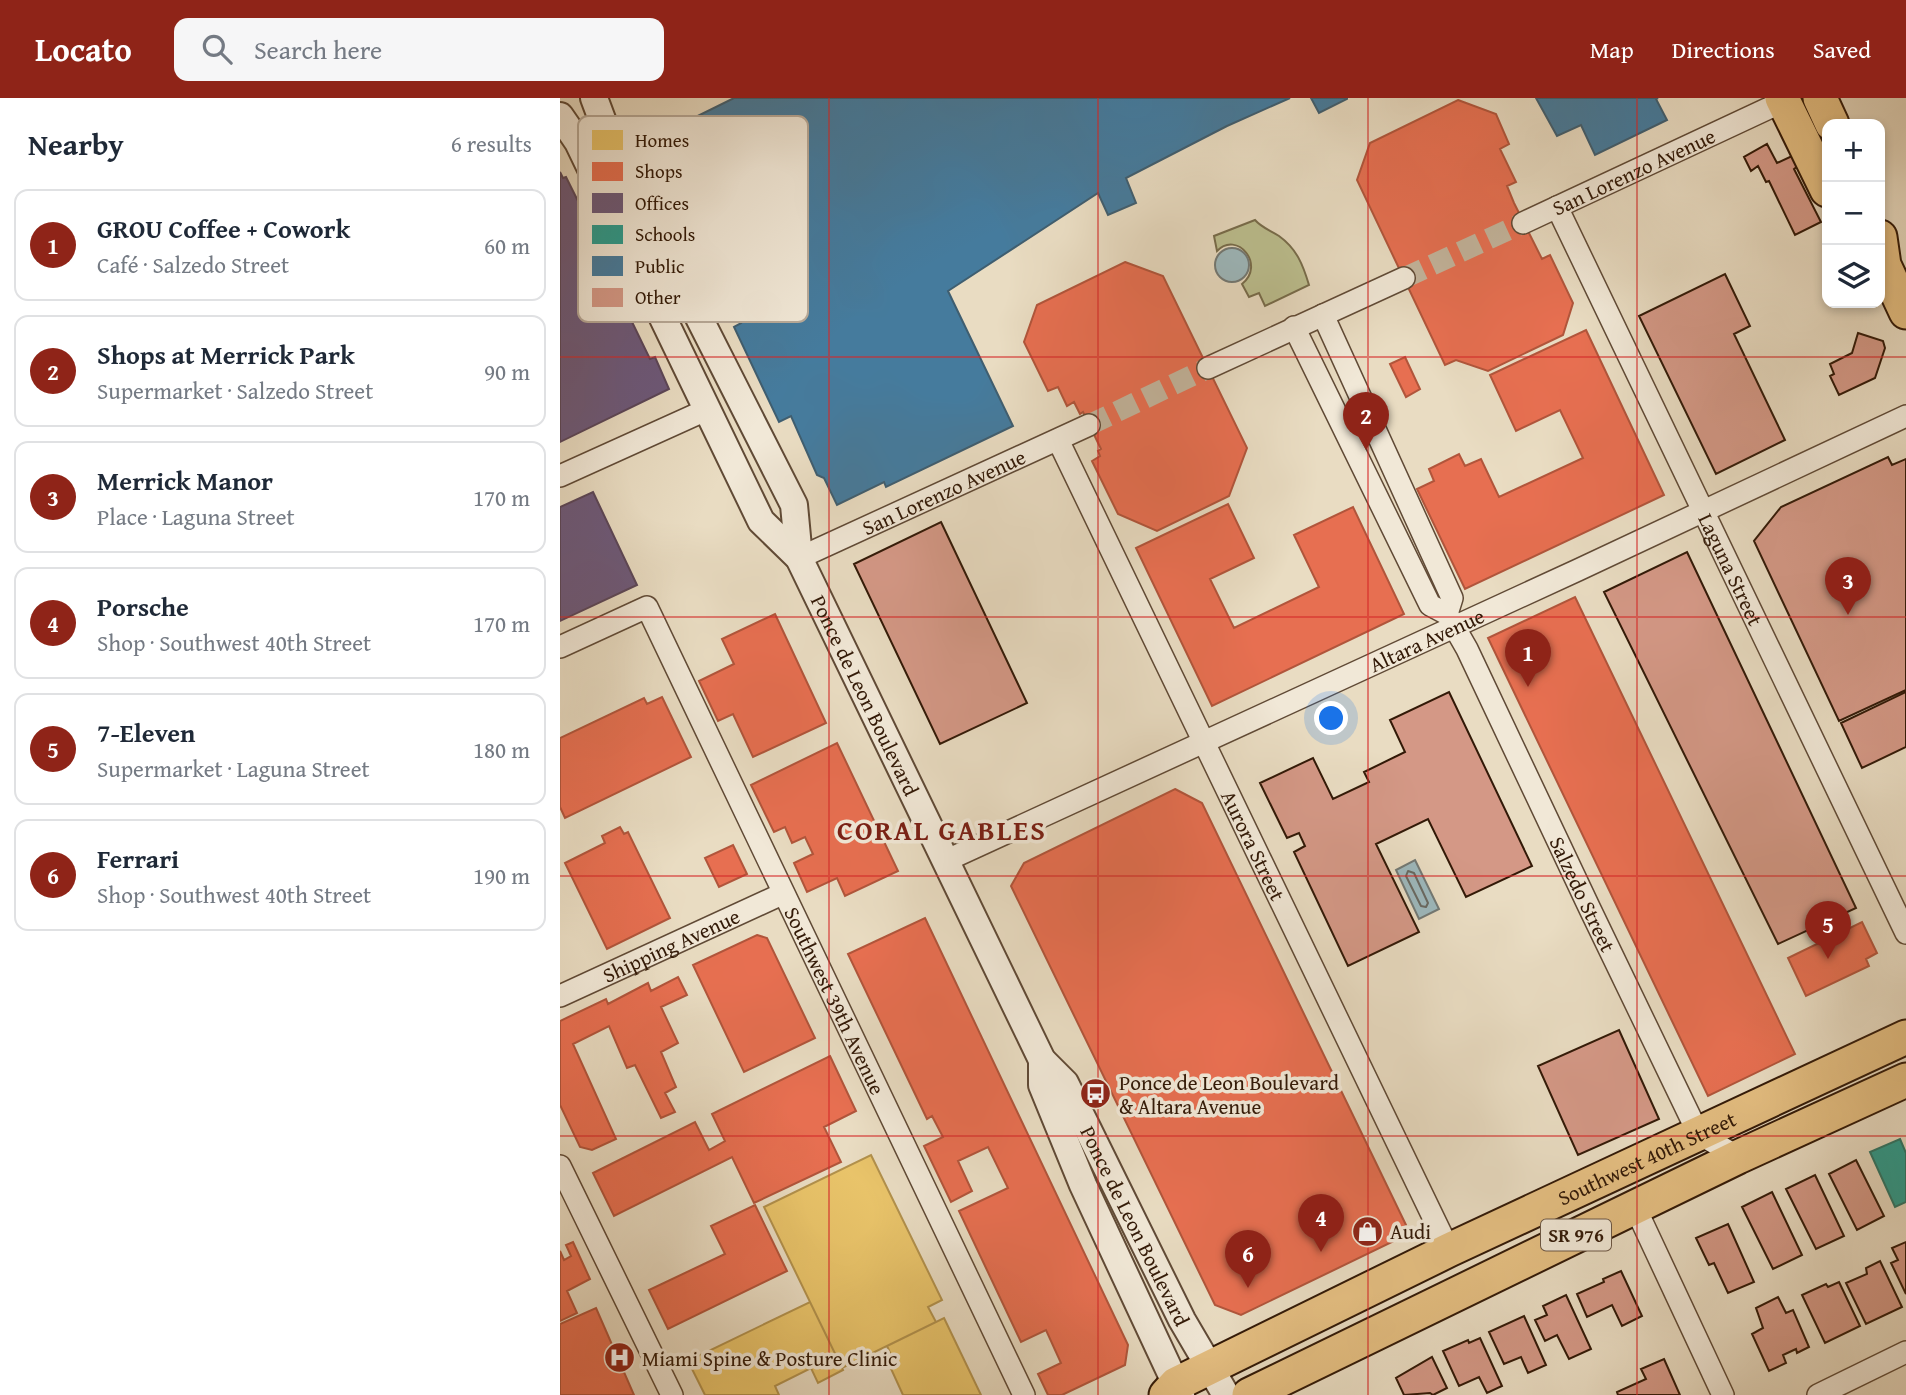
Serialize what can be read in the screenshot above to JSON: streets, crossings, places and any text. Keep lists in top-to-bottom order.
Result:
{
  "streets": {
    "main road": ["Southwest 40th Street", "SR 976"],
    "street": [
      "San Lorenzo Avenue",
      "Laguna Street",
      "Altara Avenue",
      "Ponce de Leon Boulevard",
      "Aurora Street",
      "Salzedo Street",
      "Shipping Avenue",
      "Southwest 39th Avenue"
    ]
  },
  "crossings": [
    ["San Lorenzo Avenue", "Laguna Street"],
    ["San Lorenzo Avenue", "Ponce de Leon Boulevard"],
    ["San Lorenzo Avenue", "Aurora Street"],
    ["Laguna Street", "Altara Avenue"],
    ["Altara Avenue", "Ponce de Leon Boulevard"],
    ["Altara Avenue", "Aurora Street"],
    ["Altara Avenue", "Salzedo Street"],
    ["Ponce de Leon Boulevard", "Southwest 40th Street"],
    ["Aurora Street", "Southwest 40th Street"],
    ["Salzedo Street", "Southwest 40th Street"],
    ["Shipping Avenue", "Southwest 39th Avenue"]
  ],
  "districts": ["CORAL GABLES"],
  "places": {
    "bus stop": ["Ponce de Leon Boulevard & Altara Avenue"],
    "shop": ["Audi"],
    "hospital": ["Miami Spine & Posture Clinic"]
  },
  "legend": [
    "Homes",
    "Shops",
    "Offices",
    "Schools",
    "Public",
    "Other"
  ],
  "page": {
    "header": "Locato",
    "search": "Search here",
    "nav": ["Map", "Directions", "Saved"],
    "heading": ["Nearby", "6 results"],
    "map_buttons": ["+", "−"],
    "list": [
      {
        "mark": "1",
        "name": "GROU Coffee + Cowork",
        "note": "Café · Salzedo Street",
        "value": "60 m"
      },
      {
        "mark": "2",
        "name": "Shops at Merrick Park",
        "note": "Supermarket · Salzedo Street",
        "value": "90 m"
      },
      {
        "mark": "3",
        "name": "Merrick Manor",
        "note": "Place · Laguna Street",
        "value": "170 m"
      },
      {
        "mark": "4",
        "name": "Porsche",
        "note": "Shop · Southwest 40th Street",
        "value": "170 m"
      },
      {
        "mark": "5",
        "name": "7-Eleven",
        "note": "Supermarket · Laguna Street",
        "value": "180 m"
      },
      {
        "mark": "6",
        "name": "Ferrari",
        "note": "Shop · Southwest 40th Street",
        "value": "190 m"
      }
    ],
    "pins": [
      "2",
      "3",
      "1",
      "5",
      "4",
      "6"
    ]
  }
}
